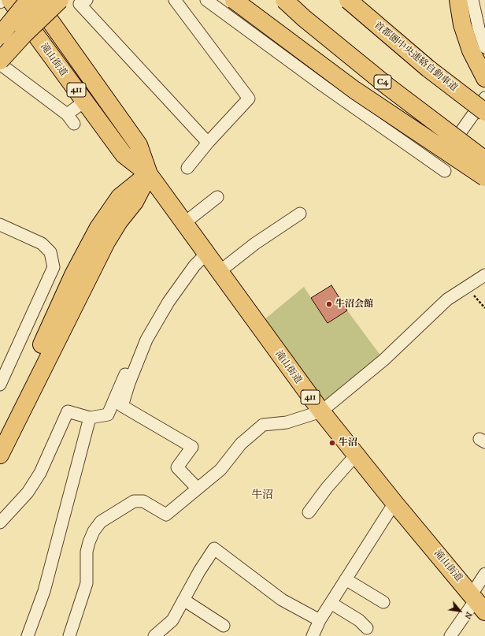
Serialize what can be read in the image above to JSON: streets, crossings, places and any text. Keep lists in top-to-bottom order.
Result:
{
  "streets": {
    "highway": [
      "首都圏中央連絡自動車道",
      "滝山街道",
      "C4",
      "411"
    ]
  },
  "districts": ["牛沼"],
  "places": ["牛沼会館", "牛沼"],
  "north": "bottom right"
}
